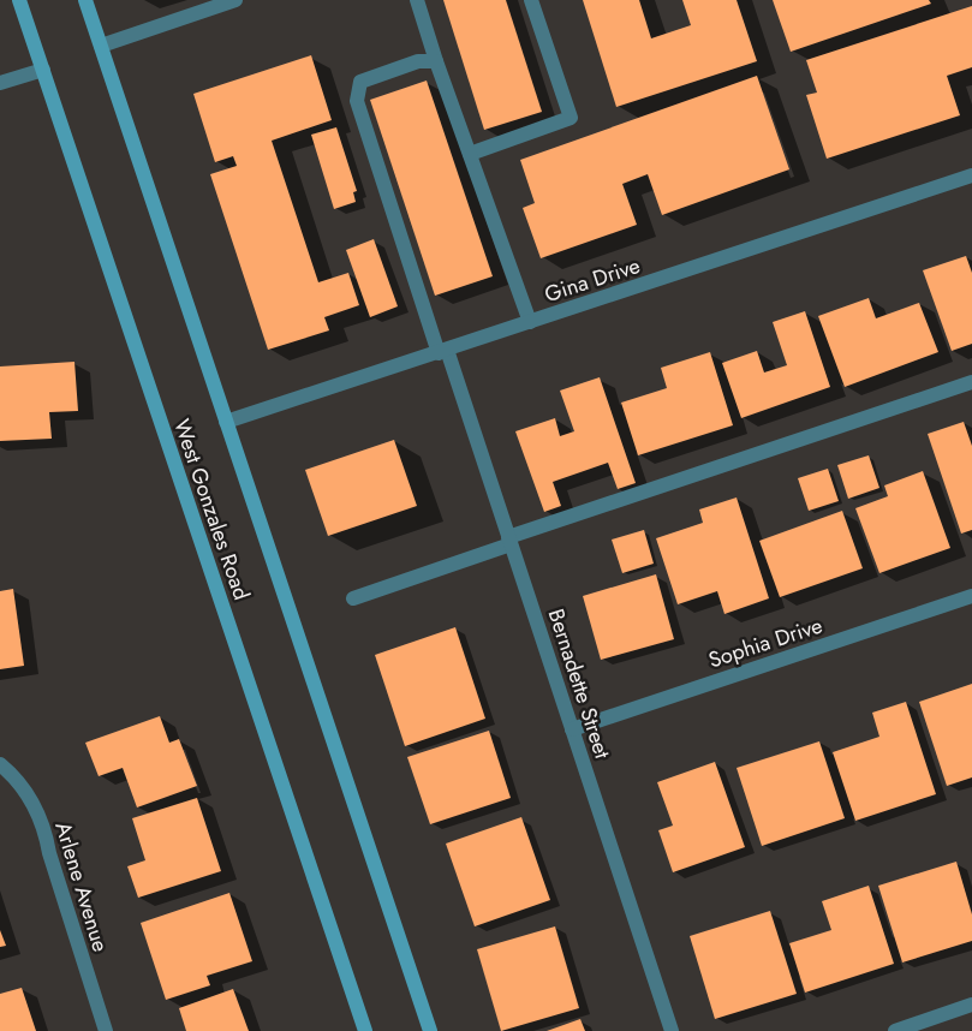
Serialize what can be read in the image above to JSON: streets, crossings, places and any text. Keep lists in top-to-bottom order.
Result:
{
  "streets": {
    "main road": ["West Gonzales Road"],
    "street": [
      "Gina Drive",
      "Sophia Drive",
      "Bernadette Street",
      "Arlene Avenue"
    ]
  },
  "crossings": [
    ["Gina Drive", "West Gonzales Road"],
    ["Gina Drive", "Bernadette Street"],
    ["Sophia Drive", "Bernadette Street"]
  ]
}
